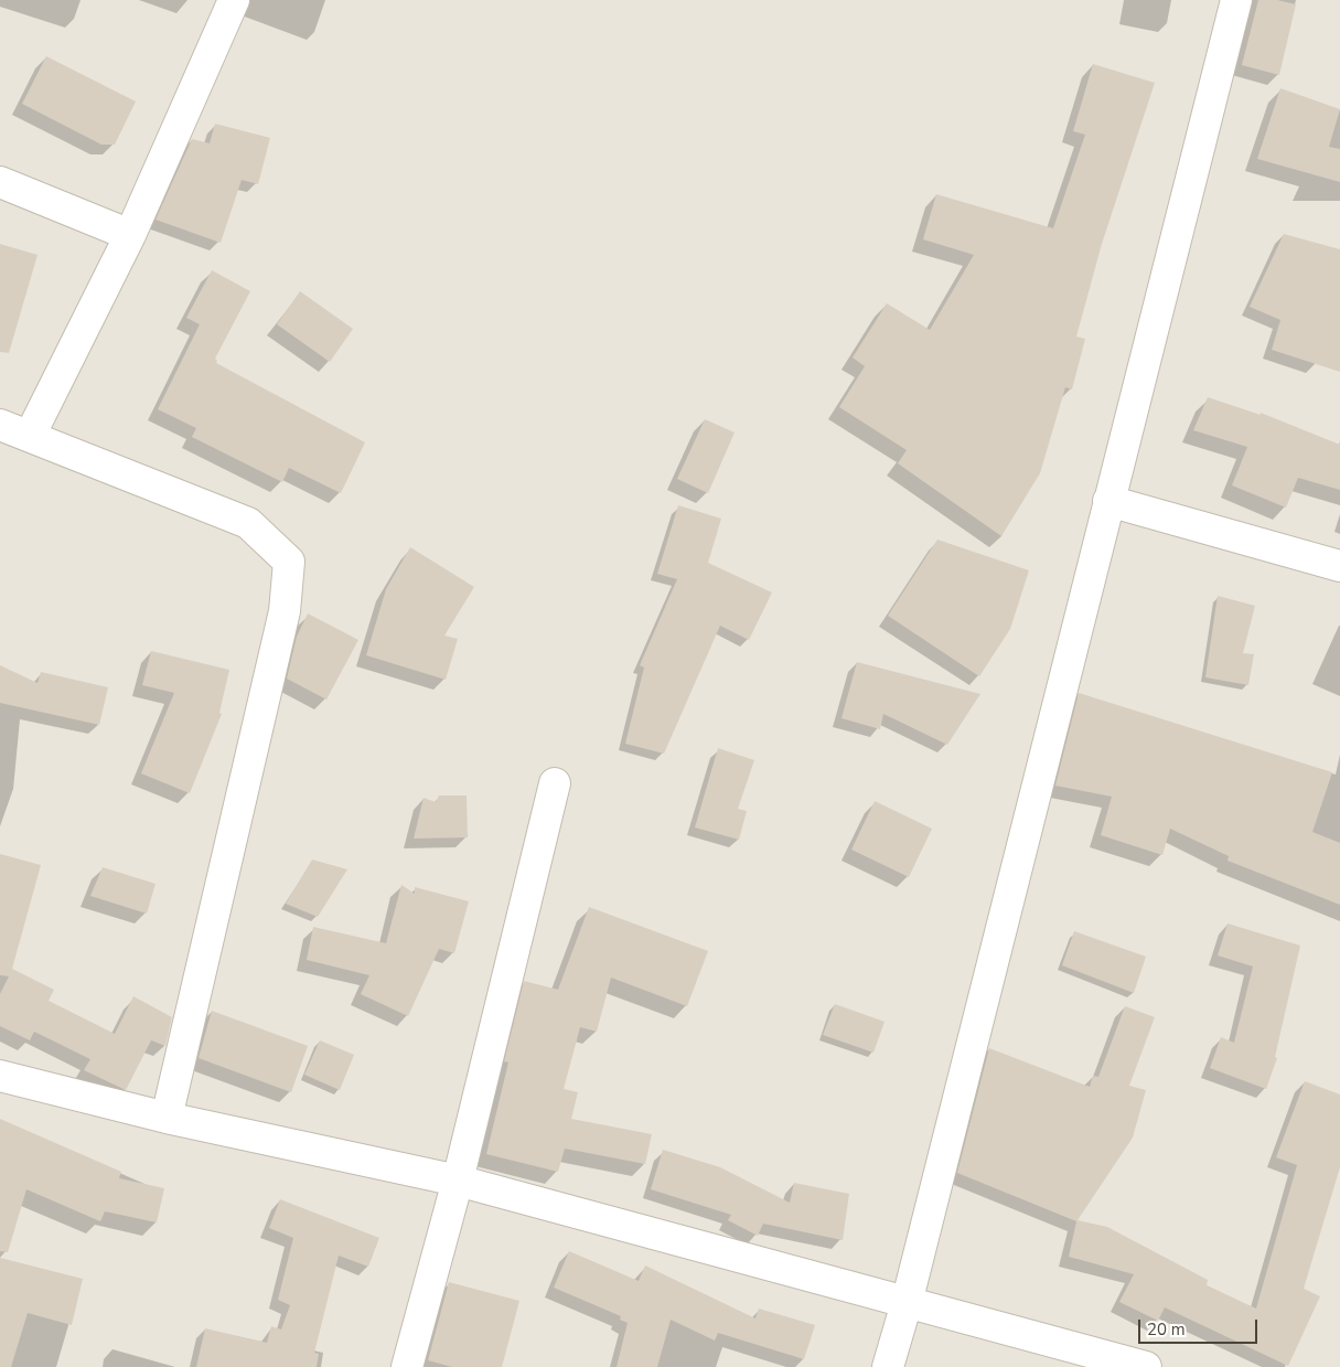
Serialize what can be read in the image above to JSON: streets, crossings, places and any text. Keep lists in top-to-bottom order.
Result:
{
  "scale_bar": "20 m"
}
